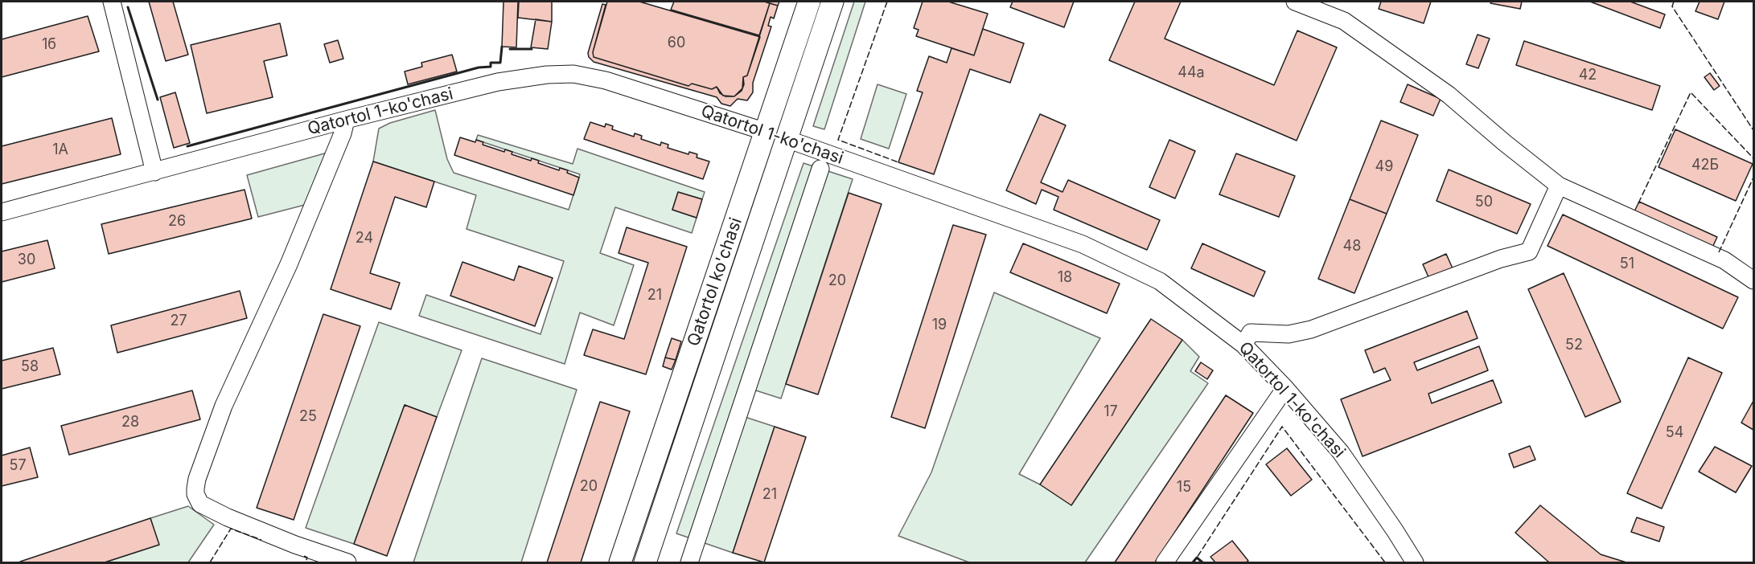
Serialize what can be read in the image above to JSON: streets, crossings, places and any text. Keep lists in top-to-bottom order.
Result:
{
  "streets": {
    "main road": ["Qatortol 1-ko'chasi", "Qatortol ko'chasi"]
  },
  "crossings": [
    ["Qatortol 1-ko'chasi", "Qatortol ko'chasi"]
  ],
  "house_numbers": [
    "60",
    "1б",
    "44a",
    "42",
    "1А",
    "42Б",
    "49",
    "50",
    "26",
    "24",
    "48",
    "30",
    "51",
    "18",
    "20",
    "21",
    "27",
    "19",
    "52",
    "58",
    "17",
    "25",
    "28",
    "54",
    "57",
    "20",
    "15",
    "21"
  ]
}
